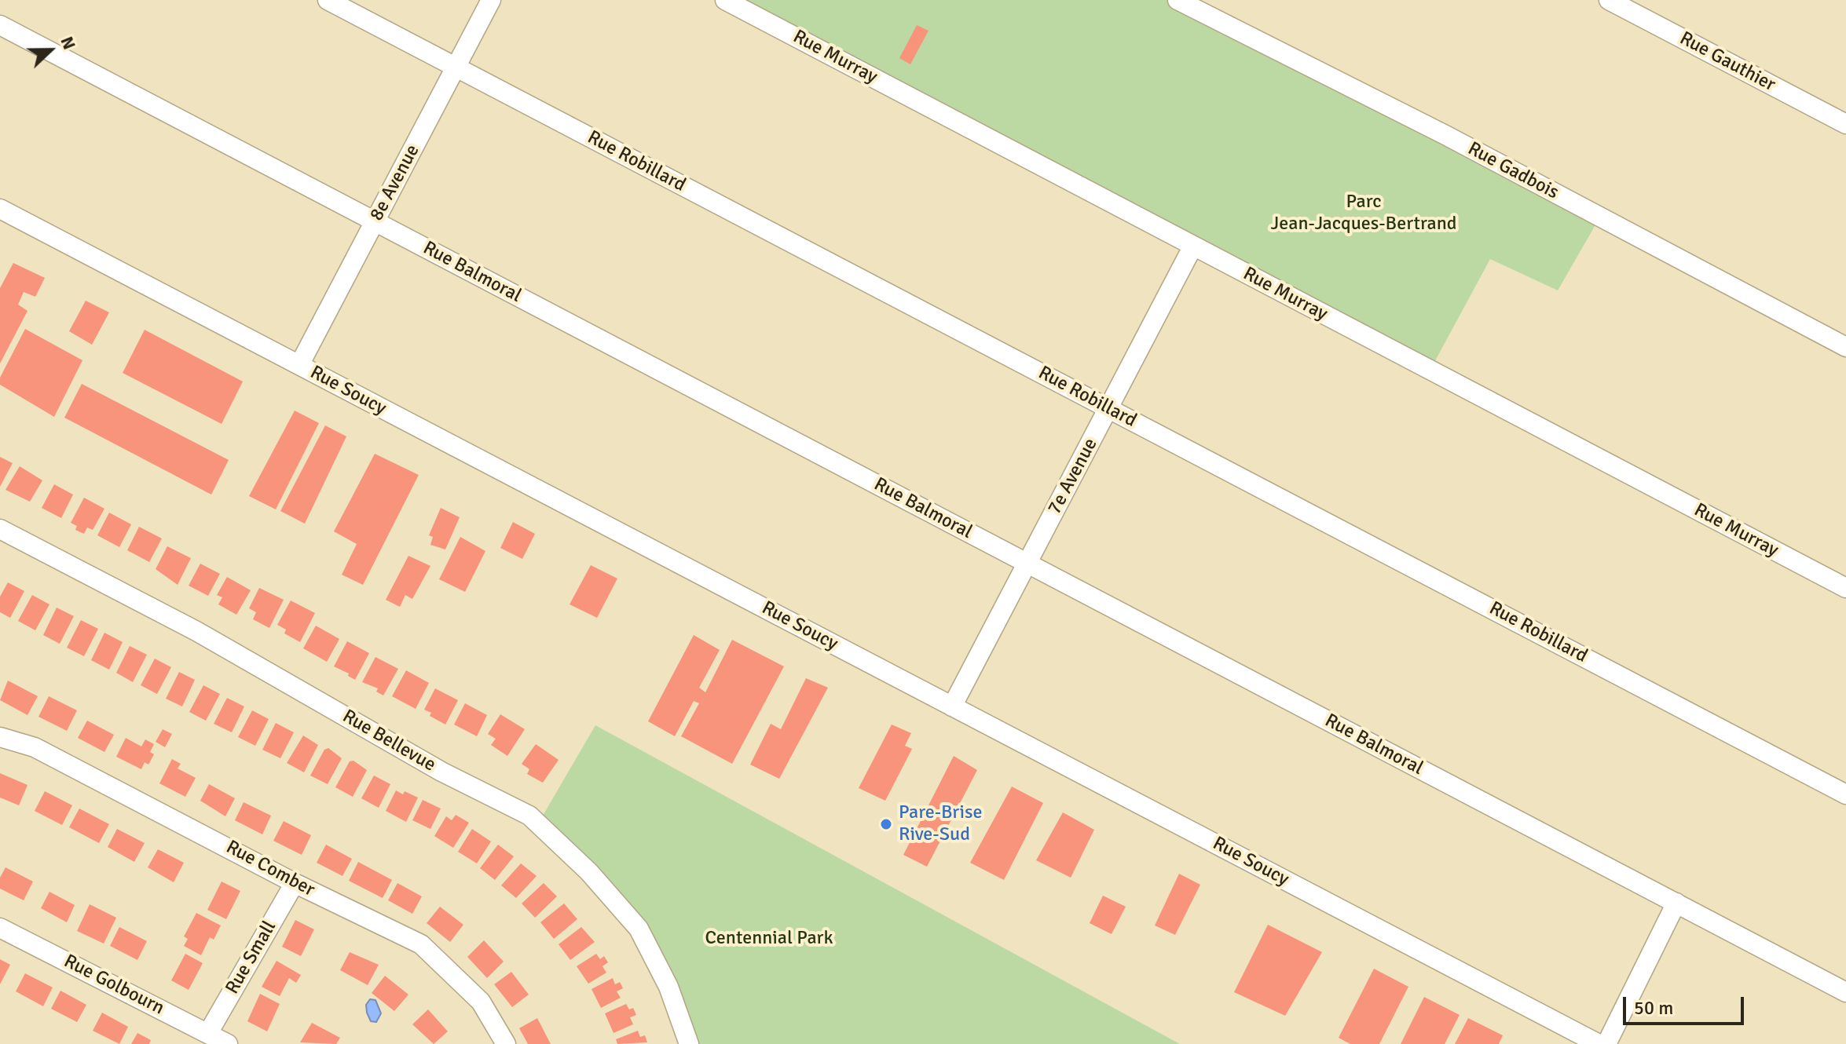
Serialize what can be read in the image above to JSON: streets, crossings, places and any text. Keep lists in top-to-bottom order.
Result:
{
  "streets": {
    "street": [
      "Rue Murray",
      "Rue Gauthier",
      "Rue Robillard",
      "Rue Gadbois",
      "8e Avenue",
      "Rue Balmoral",
      "Rue Soucy",
      "7e Avenue",
      "Rue Bellevue",
      "Rue Comber",
      "Rue Small",
      "Rue Golbourn"
    ]
  },
  "crossings": [
    ["Rue Murray", "7e Avenue"],
    ["Rue Robillard", "8e Avenue"],
    ["Rue Robillard", "7e Avenue"],
    ["8e Avenue", "Rue Balmoral"],
    ["8e Avenue", "Rue Soucy"],
    ["Rue Balmoral", "7e Avenue"],
    ["Rue Soucy", "7e Avenue"],
    ["Rue Comber", "Rue Small"],
    ["Rue Small", "Rue Golbourn"]
  ],
  "parks": ["Parc Jean-Jacques-Bertrand", "Centennial Park"],
  "places": ["Pare-Brise Rive-Sud"],
  "scale_bar": "50 m",
  "north": "right"
}
